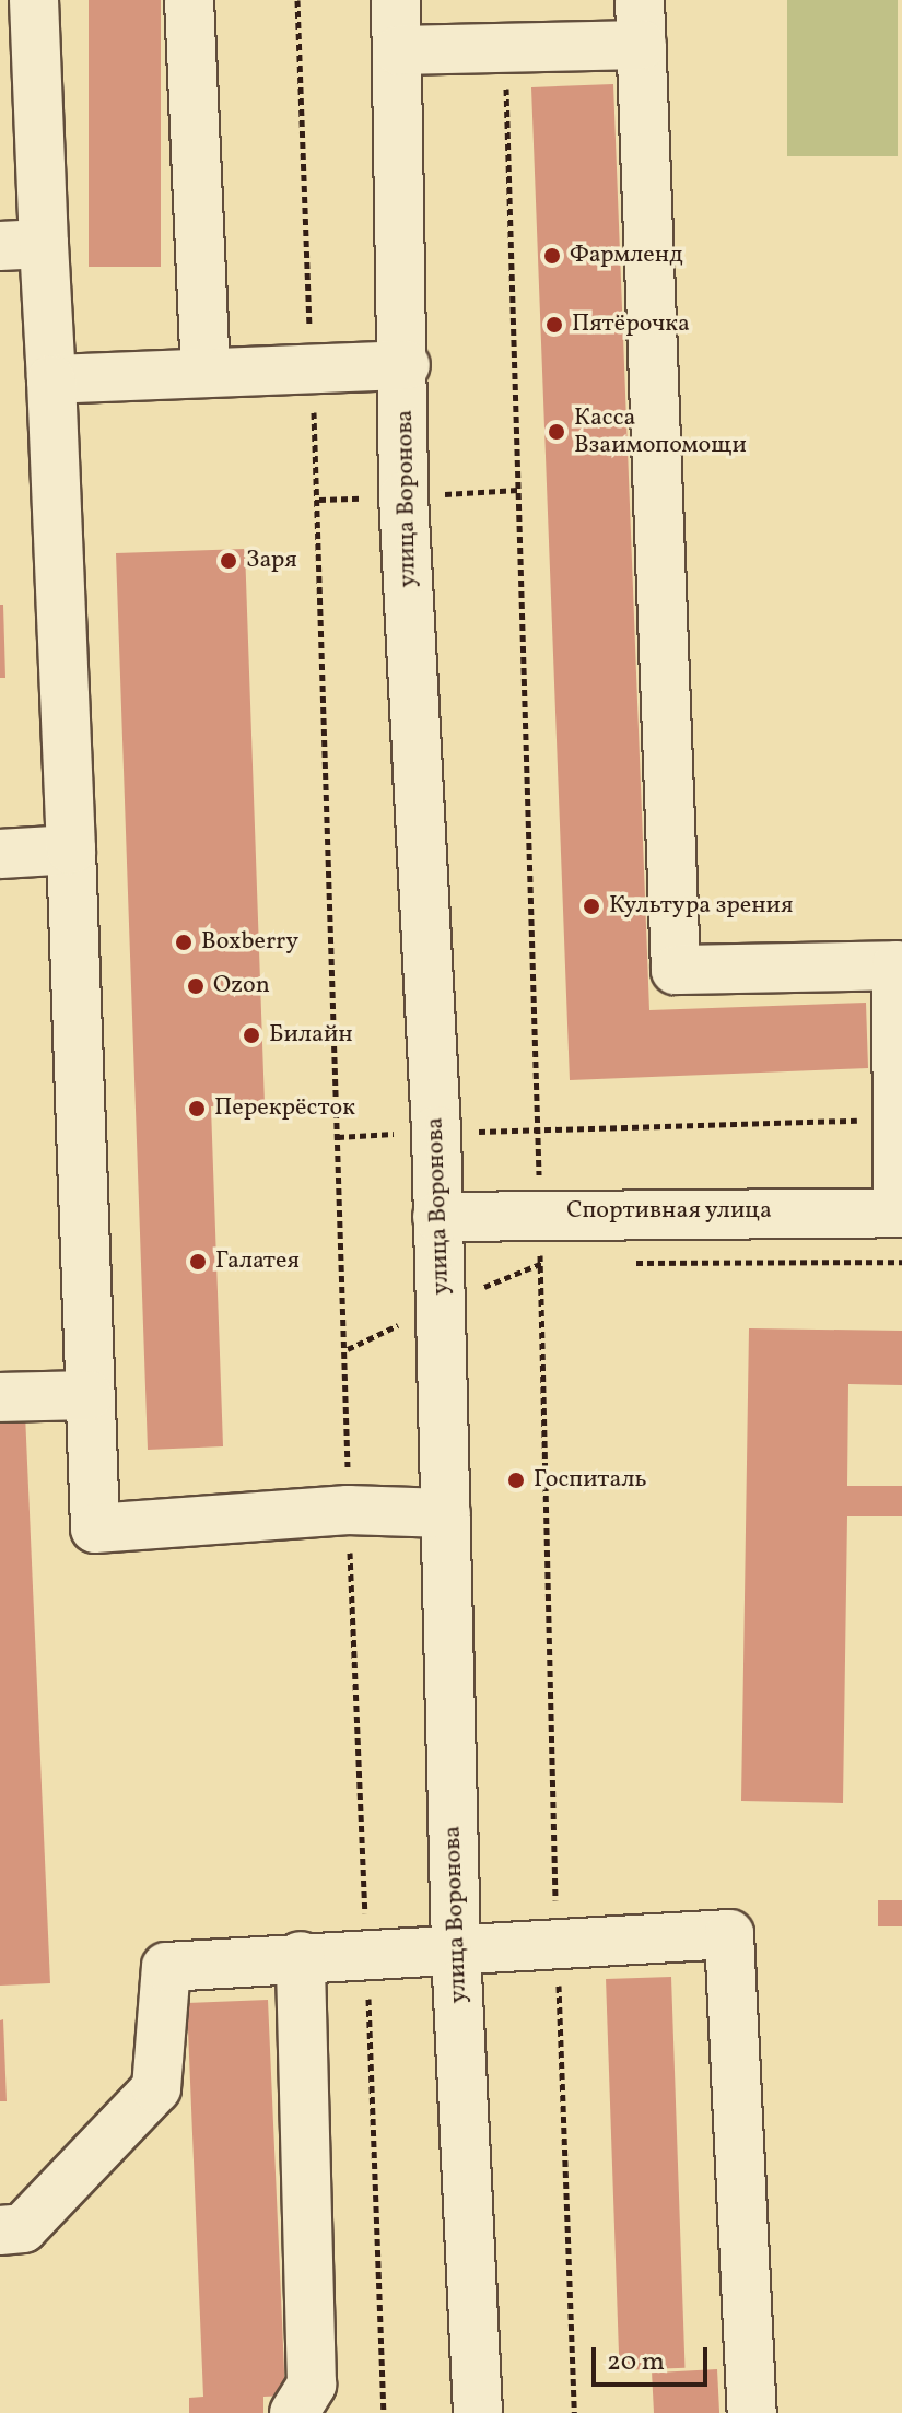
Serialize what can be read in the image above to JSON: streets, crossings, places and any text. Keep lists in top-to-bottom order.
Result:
{
  "streets": {
    "street": ["улица Воронова", "Спортивная улица"]
  },
  "crossings": [
    ["улица Воронова", "Спортивная улица"]
  ],
  "places": [
    "Фармленд",
    "Пятёрочка",
    "Касса Взаимопомощи",
    "Заря",
    "Культура зрения",
    "Boxberry",
    "Ozon",
    "Билайн",
    "Перекрёсток",
    "Галатея",
    "Госпиталь"
  ],
  "scale_bar": "20 m"
}
